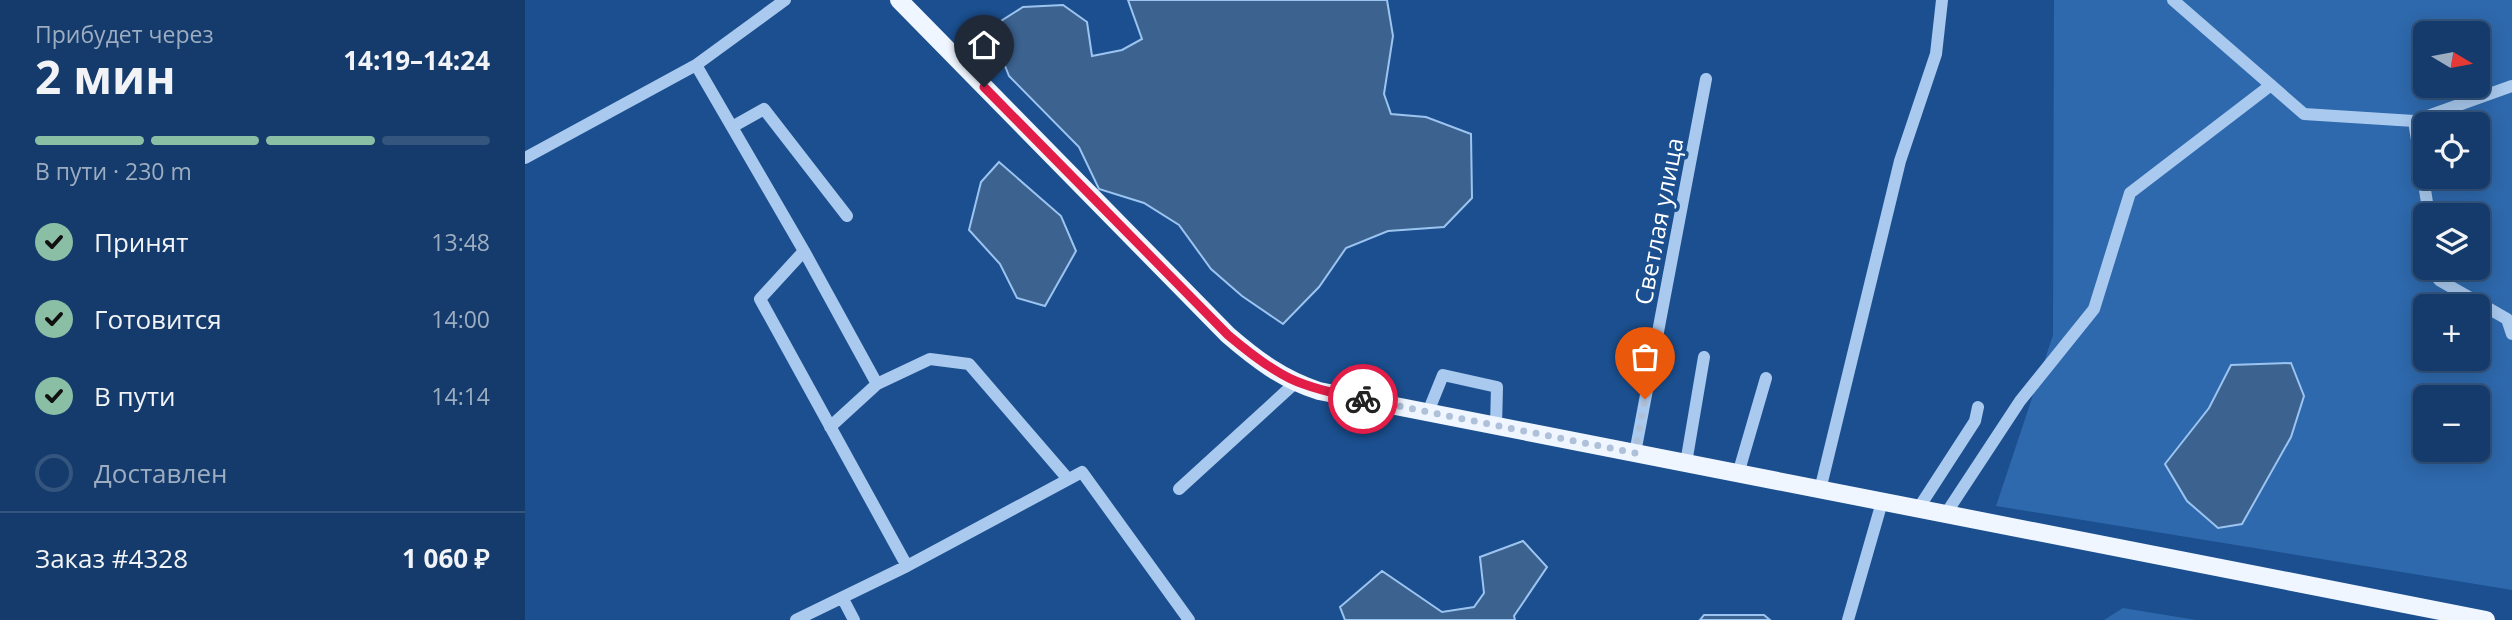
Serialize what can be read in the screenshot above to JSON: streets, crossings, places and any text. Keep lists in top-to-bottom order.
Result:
{
  "streets": {
    "lane": ["Светлая улица"]
  },
  "north": "right",
  "page": {
    "heading": ["2 мин", "Прибудет через", "14:19–14:24"],
    "panel": ["Заказ #4328", "1 060 ₽"],
    "map_buttons": ["+", "−"],
    "bar": "В пути · 230 m",
    "list": [
      ["Принят", "13:48"],
      ["Готовится", "14:00"],
      ["В пути", "14:14"],
      "Доставлен"
    ]
  }
}
